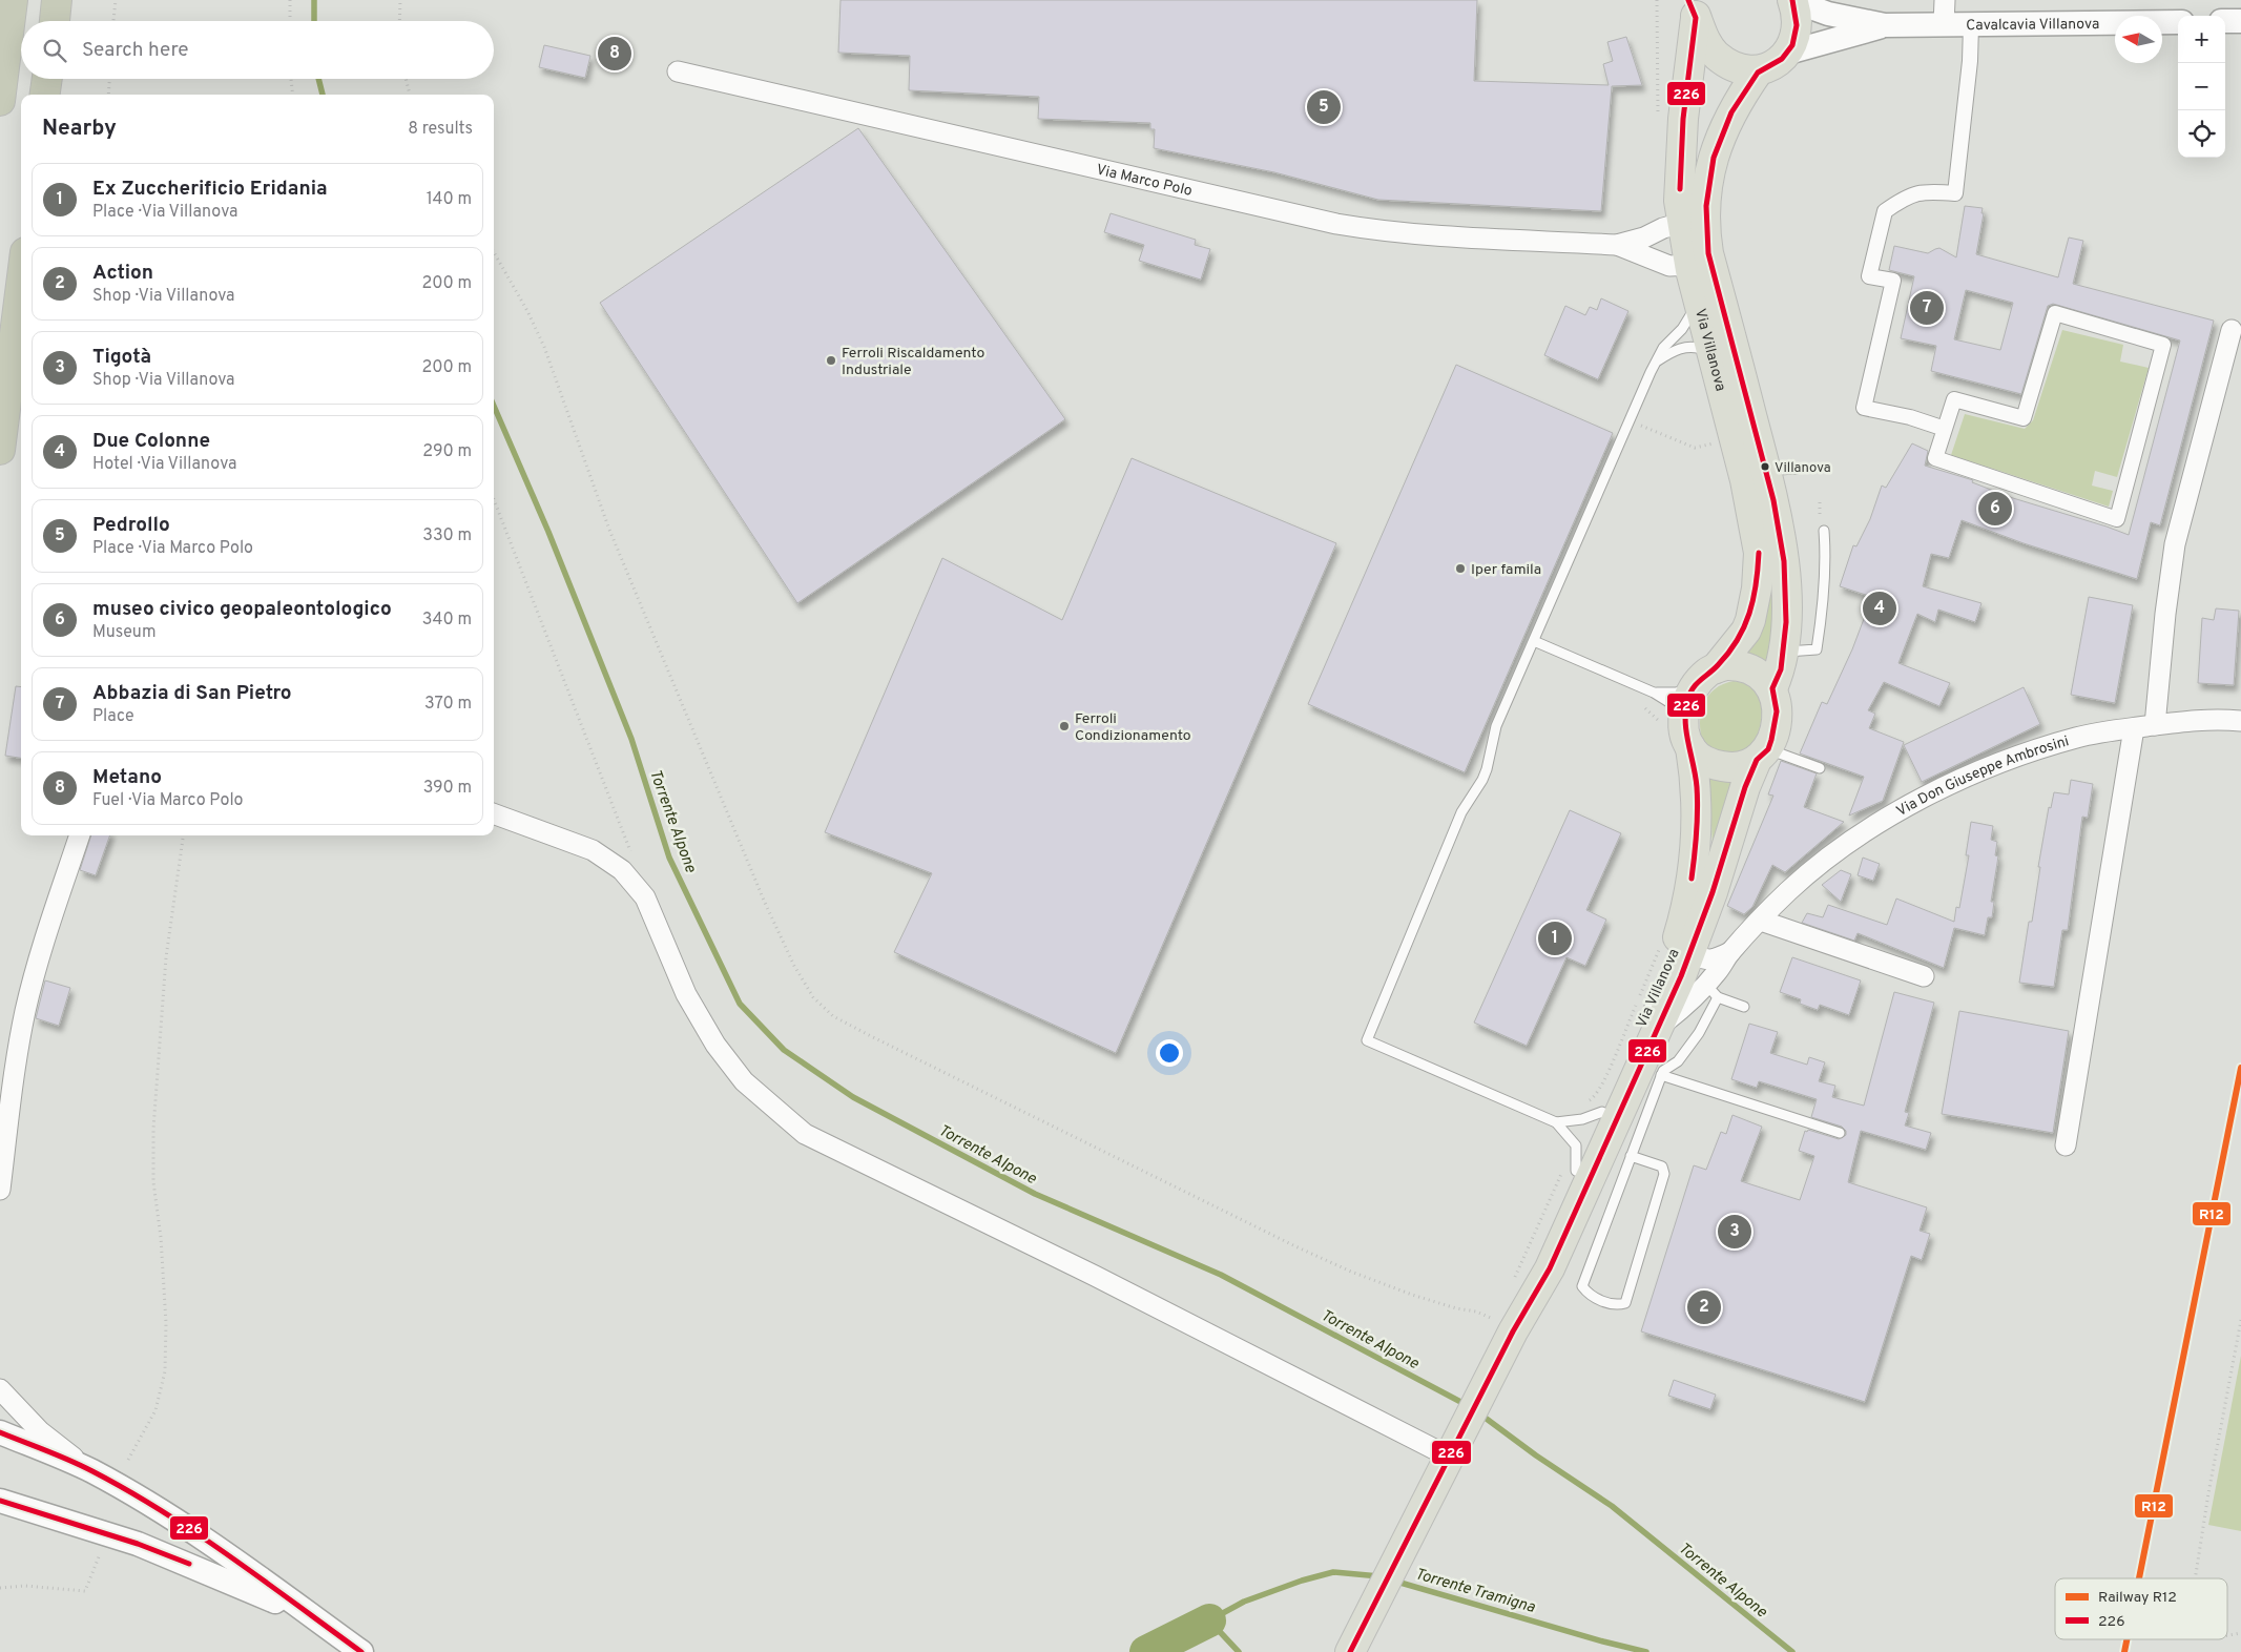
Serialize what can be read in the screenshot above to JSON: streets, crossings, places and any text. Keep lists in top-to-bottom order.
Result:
{
  "streets": {
    "main road": ["Via Villanova"],
    "street": ["Cavalcavia Villanova", "Via Marco Polo", "Via Don Giuseppe Ambrosini"]
  },
  "crossings": [
    ["Via Marco Polo", "Via Villanova"],
    ["Via Villanova", "Via Don Giuseppe Ambrosini"]
  ],
  "water": ["Torrente Alpone", "Torrente Tramigna"],
  "places": [
    "Ferroli Riscaldamento Industriale",
    "Villanova",
    "Iper famila",
    "Ferroli Condizionamento"
  ],
  "lines": ["transit line 226", "rail line R12"],
  "legend": ["Railway R12", "226"],
  "north": "left",
  "page": {
    "map_buttons": ["+", "−"],
    "search": "Search here",
    "pins": [
      "8",
      "5",
      "7",
      "6",
      "4",
      "1",
      "3",
      "2"
    ],
    "heading": ["Nearby", "8 results"],
    "list": [
      {
        "mark": "1",
        "name": "Ex Zuccherificio Eridania",
        "note": "Place · Via Villanova",
        "value": "140 m"
      },
      {
        "mark": "2",
        "name": "Action",
        "note": "Shop · Via Villanova",
        "value": "200 m"
      },
      {
        "mark": "3",
        "name": "Tigotà",
        "note": "Shop · Via Villanova",
        "value": "200 m"
      },
      {
        "mark": "4",
        "name": "Due Colonne",
        "note": "Hotel · Via Villanova",
        "value": "290 m"
      },
      {
        "mark": "5",
        "name": "Pedrollo",
        "note": "Place · Via Marco Polo",
        "value": "330 m"
      },
      {
        "mark": "6",
        "name": "museo civico geopaleontologico",
        "note": "Museum",
        "value": "340 m"
      },
      {
        "mark": "7",
        "name": "Abbazia di San Pietro",
        "note": "Place",
        "value": "370 m"
      },
      {
        "mark": "8",
        "name": "Metano",
        "note": "Fuel · Via Marco Polo",
        "value": "390 m"
      }
    ]
  }
}
